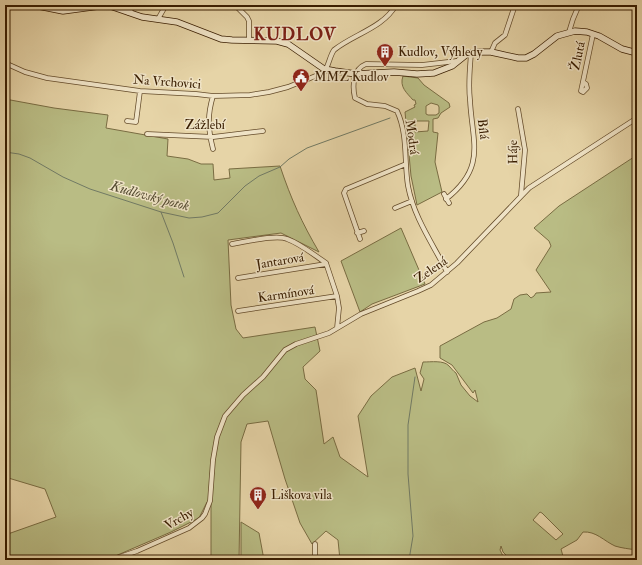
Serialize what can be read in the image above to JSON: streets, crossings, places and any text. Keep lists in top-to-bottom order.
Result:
{
  "streets": {
    "street": [
      "Žlutá",
      "Na Vrchovici",
      "Zážlebí",
      "Bílá",
      "Modrá",
      "Háje",
      "Jantarová",
      "Zelená",
      "Karmínová",
      "Vrchy"
    ]
  },
  "crossings": [
    ["Modrá", "Zelená"],
    ["Háje", "Zelená"],
    ["Zelená", "Vrchy"]
  ],
  "districts": ["KUDLOV"],
  "water": ["Kudlovský potok"],
  "places": {
    "building": ["Kudlov, Výhledy", "Liškova vila"],
    "public building": ["MMZ Kudlov"]
  }
}
